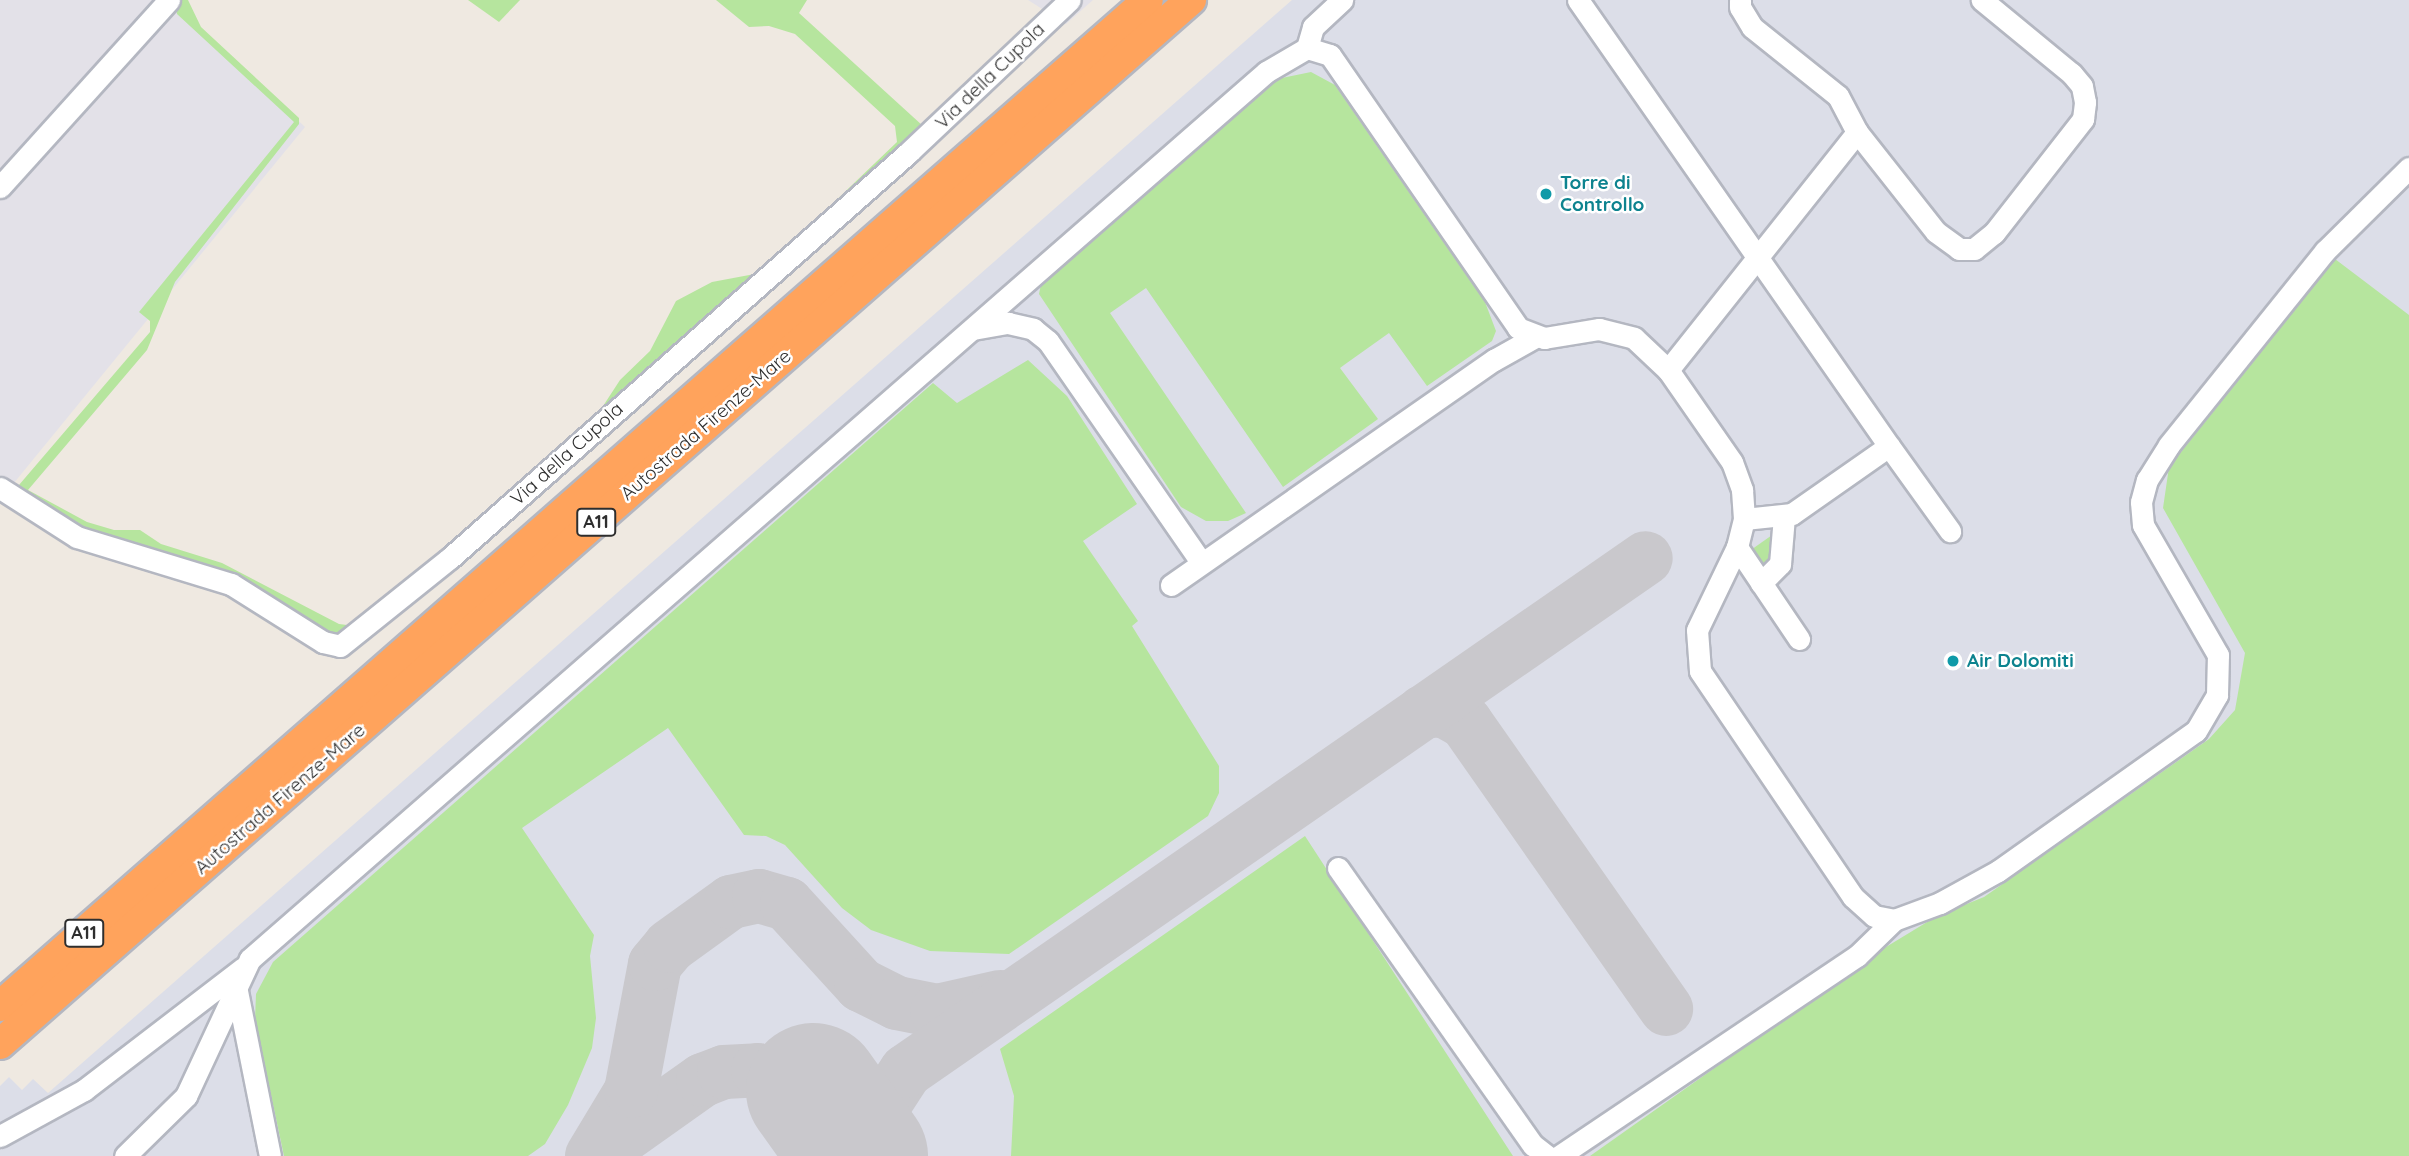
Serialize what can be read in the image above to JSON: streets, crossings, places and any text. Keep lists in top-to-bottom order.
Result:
{
  "streets": {
    "highway": ["Autostrada Firenze-Mare", "A11"],
    "street": ["Via della Cupola"]
  },
  "places": ["Torre di Controllo", "Air Dolomiti"]
}
